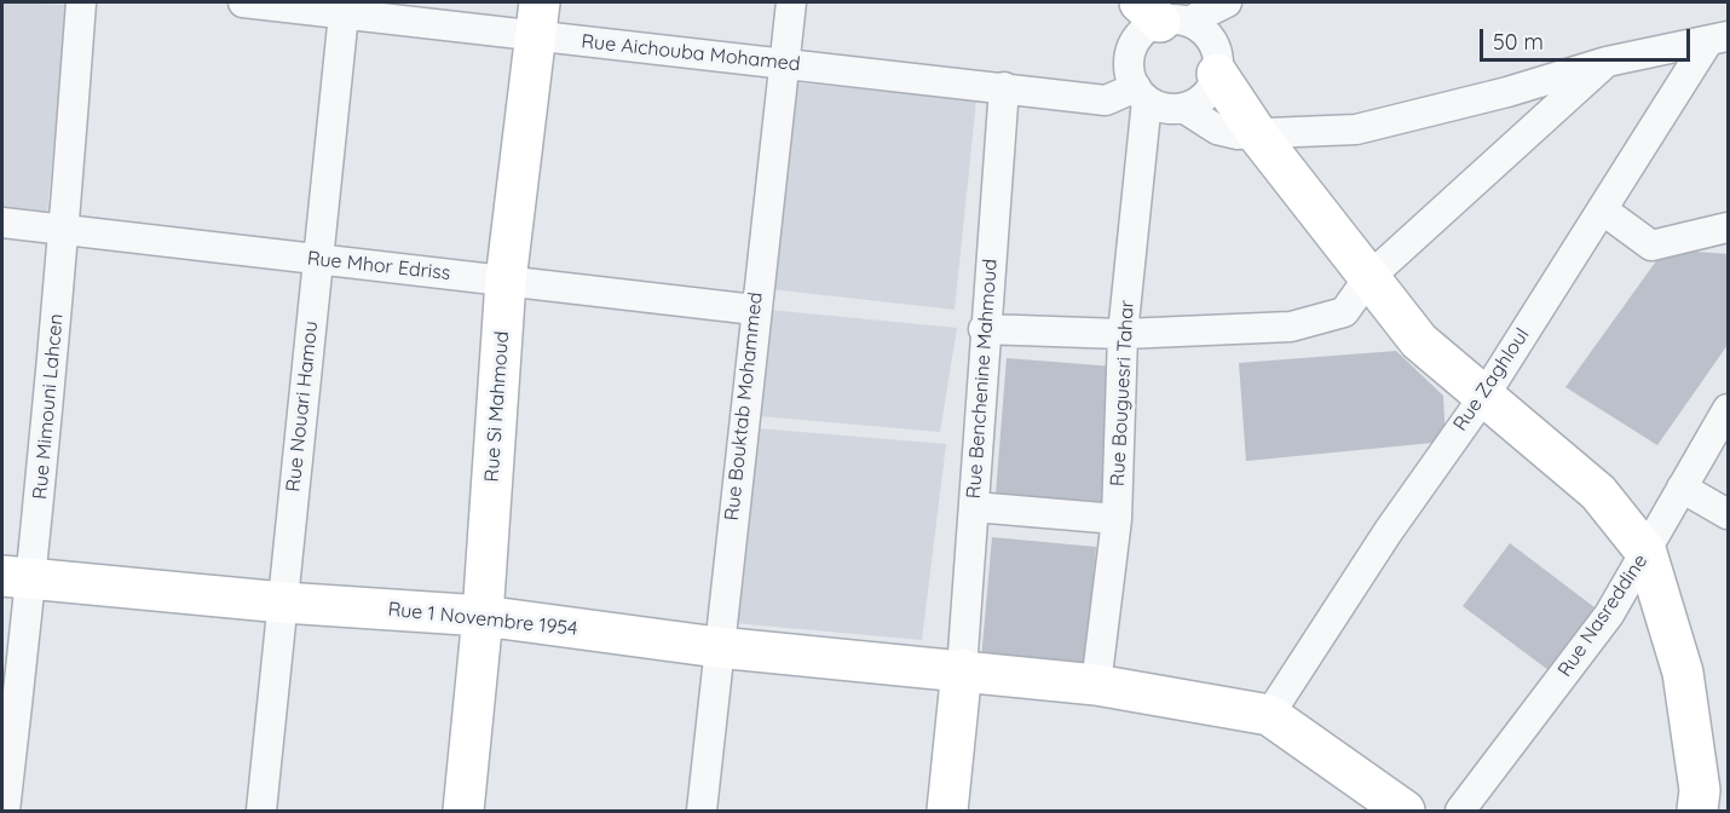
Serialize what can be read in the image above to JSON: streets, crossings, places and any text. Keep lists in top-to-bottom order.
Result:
{
  "streets": {
    "main road": ["Rue Si Mahmoud", "Rue 1 Novembre 1954"],
    "street": [
      "Rue Aichouba Mohamed",
      "Rue Mhor Edriss",
      "Rue Benchenine Mahmoud",
      "Rue Zaghloul",
      "Rue Bouguesri Tahar",
      "Rue Mimouni Lahcen",
      "Rue Nouari Hamou",
      "Rue Bouktab Mohammed",
      "Rue Nasreddine"
    ]
  },
  "crossings": [
    ["Rue Aichouba Mohamed", "Rue Benchenine Mahmoud"],
    ["Rue Aichouba Mohamed", "Rue Bouguesri Tahar"],
    ["Rue Aichouba Mohamed", "Rue Nouari Hamou"],
    ["Rue Aichouba Mohamed", "Rue Si Mahmoud"],
    ["Rue Aichouba Mohamed", "Rue Bouktab Mohammed"],
    ["Rue Mhor Edriss", "Rue Mimouni Lahcen"],
    ["Rue Mhor Edriss", "Rue Nouari Hamou"],
    ["Rue Mhor Edriss", "Rue Si Mahmoud"],
    ["Rue Mhor Edriss", "Rue Bouktab Mohammed"],
    ["Rue Benchenine Mahmoud", "Rue 1 Novembre 1954"],
    ["Rue Zaghloul", "Rue 1 Novembre 1954"],
    ["Rue Bouguesri Tahar", "Rue 1 Novembre 1954"],
    ["Rue Mimouni Lahcen", "Rue 1 Novembre 1954"],
    ["Rue Nouari Hamou", "Rue 1 Novembre 1954"],
    ["Rue Si Mahmoud", "Rue 1 Novembre 1954"],
    ["Rue Bouktab Mohammed", "Rue 1 Novembre 1954"]
  ],
  "scale_bar": "50 m"
}
